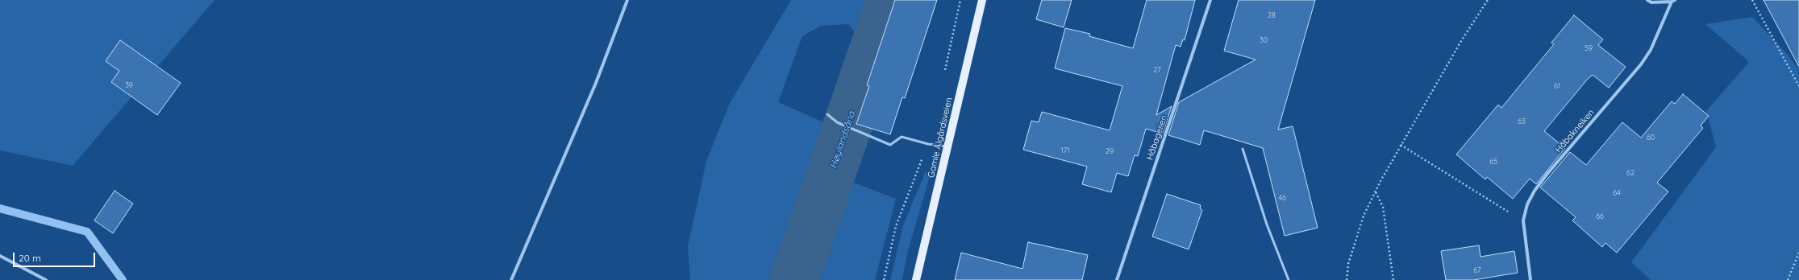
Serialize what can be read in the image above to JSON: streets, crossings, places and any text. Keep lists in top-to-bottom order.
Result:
{
  "streets": {
    "main road": ["Gamle Ålgårdsveien"],
    "street": ["Håbakneiken", "Håbageilen"]
  },
  "water": ["Høylandsåna"],
  "house_numbers": [
    "28",
    "30",
    "59",
    "27",
    "39",
    "61",
    "63",
    "60",
    "171",
    "29",
    "65",
    "62",
    "64",
    "46",
    "66",
    "67"
  ],
  "scale_bar": "20 m"
}
